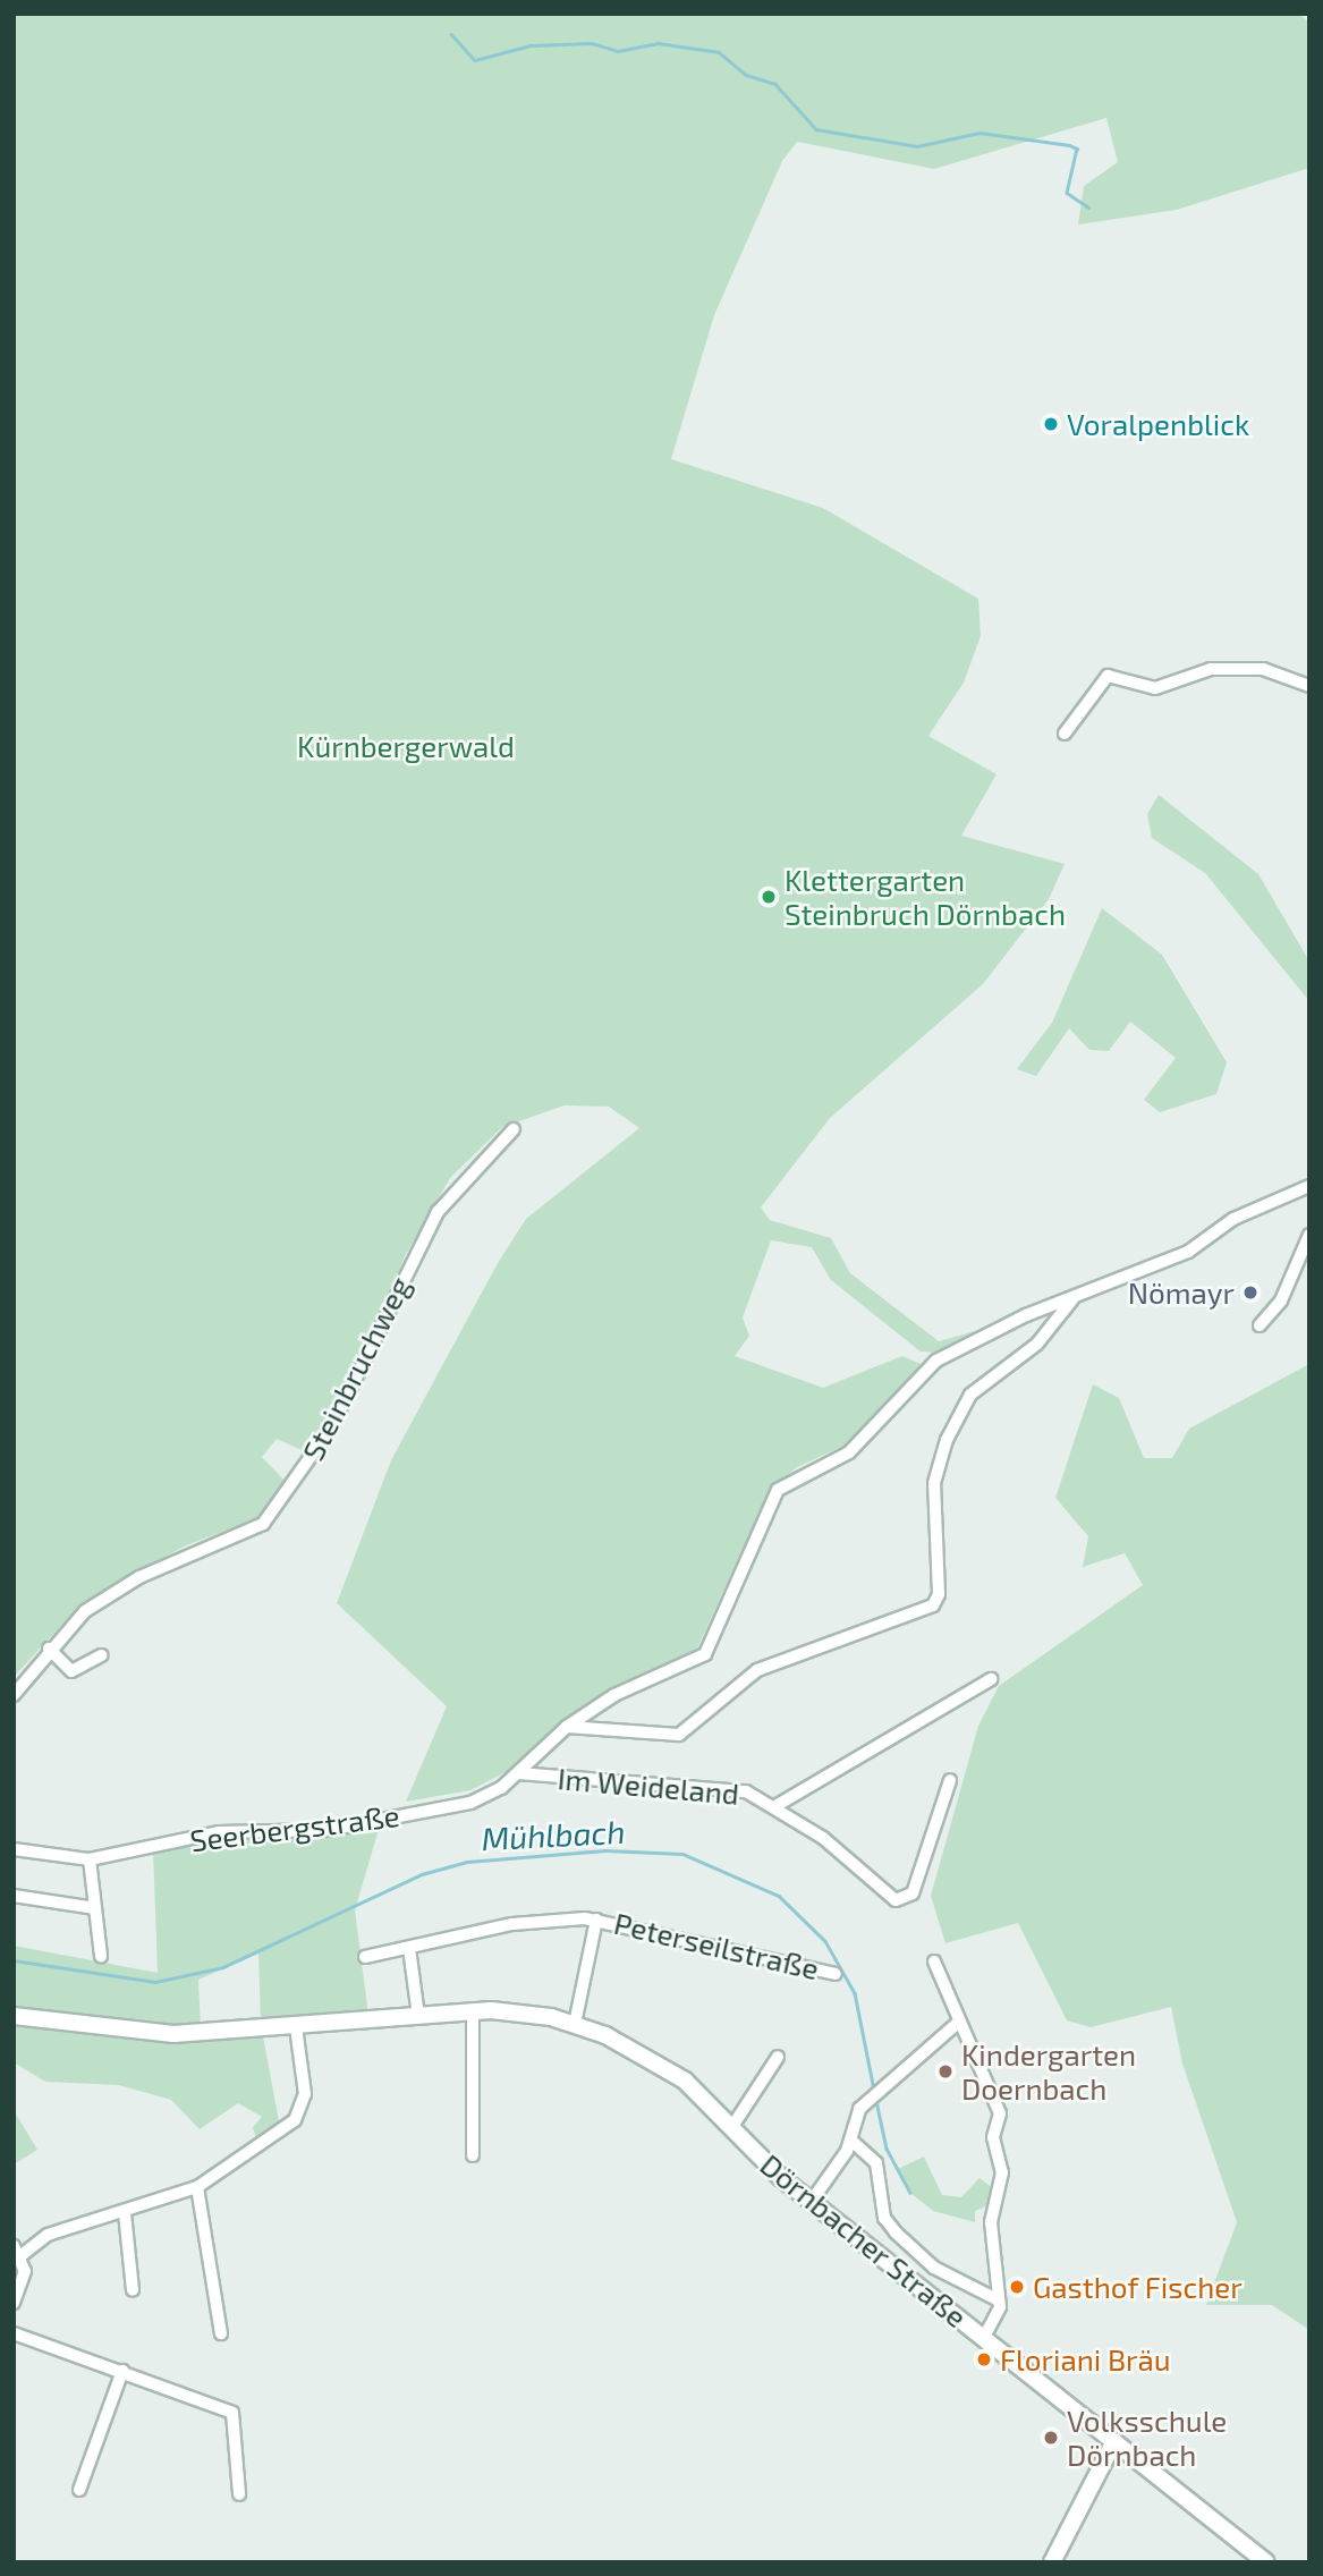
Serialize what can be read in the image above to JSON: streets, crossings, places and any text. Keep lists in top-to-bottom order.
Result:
{
  "streets": {
    "street": [
      "Steinbruchweg",
      "Im Weideland",
      "Seerbergstraße",
      "Peterseilstraße",
      "Dörnbacher Straße"
    ]
  },
  "crossings": [
    ["Im Weideland", "Seerbergstraße"],
    ["Peterseilstraße", "Dörnbacher Straße"]
  ],
  "water": ["Mühlbach"],
  "parks": ["Kürnbergerwald"],
  "places": [
    "Voralpenblick",
    "Klettergarten Steinbruch Dörnbach",
    "Nömayr",
    "Kindergarten Doernbach",
    "Gasthof Fischer",
    "Floriani Bräu",
    "Volksschule Dörnbach"
  ]
}
